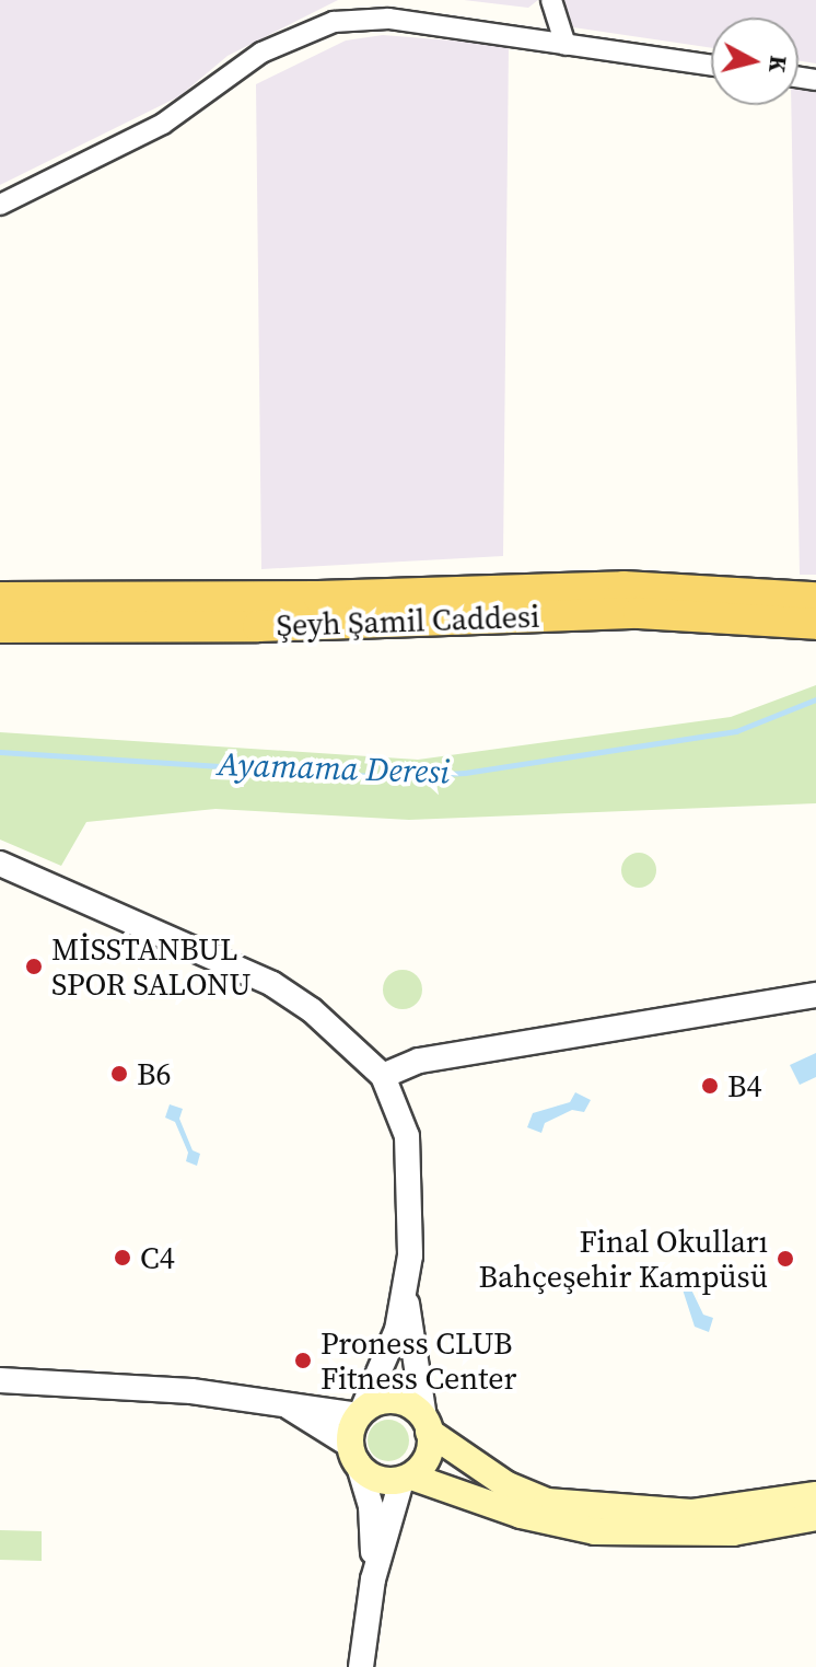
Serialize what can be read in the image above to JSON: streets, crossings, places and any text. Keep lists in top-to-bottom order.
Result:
{
  "streets": {
    "main road": ["Şeyh Şamil Caddesi"]
  },
  "water": ["Ayamama Deresi"],
  "places": [
    "MİSSTANBUL SPOR SALONU",
    "B6",
    "B4",
    "C4",
    "Final Okulları Bahçeşehir Kampüsü",
    "Proness CLUB Fitness Center"
  ],
  "north": "right"
}
